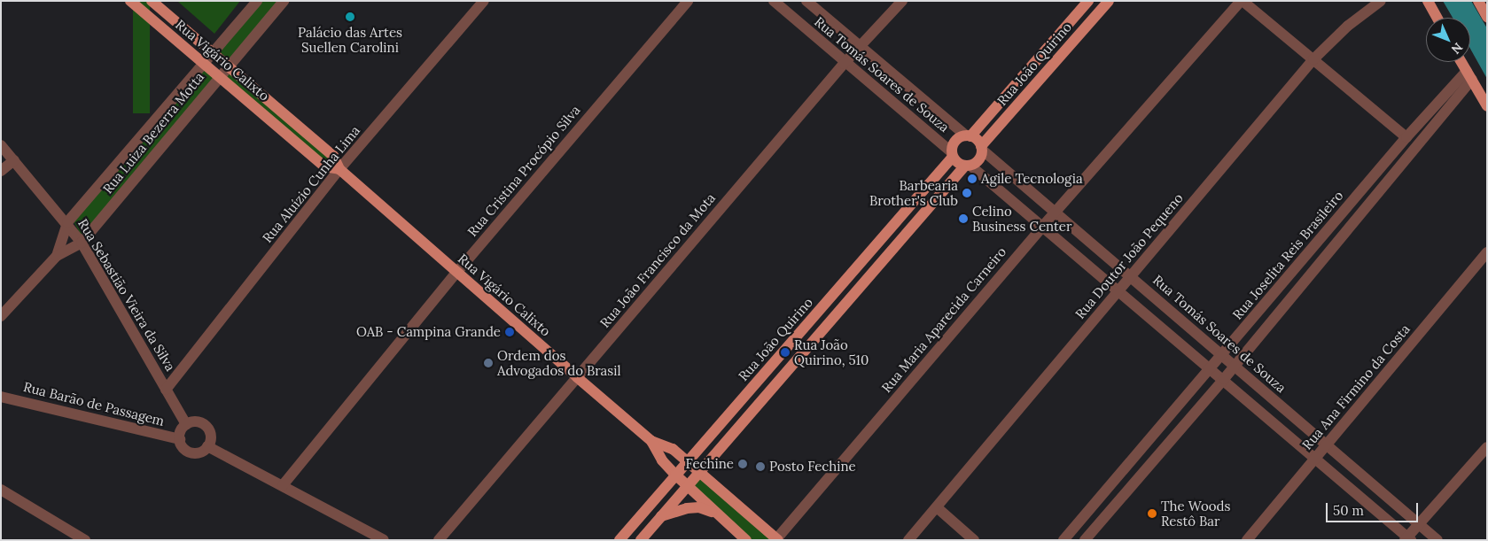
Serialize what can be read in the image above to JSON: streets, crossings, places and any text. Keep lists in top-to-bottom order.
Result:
{
  "streets": {
    "main road": ["Rua Vigário Calixto", "Rua João Quirino"],
    "street": [
      "Rua Tomás Soares de Souza",
      "Rua Luiza Bezerra Motta",
      "Rua Cristina Procópio Silva",
      "Rua Aluízio Cunha Lima",
      "Rua Joselita Reis Brasileiro",
      "Rua Doutor João Pequeno",
      "Rua João Francisco da Mota",
      "Rua Sebastião Vieira da Silva",
      "Rua Maria Aparecida Carneiro",
      "Rua Ana Firmino da Costa",
      "Rua Barão de Passagem"
    ]
  },
  "crossings": [
    ["Rua Vigário Calixto", "Rua João Quirino"],
    ["Rua Vigário Calixto", "Rua Luiza Bezerra Motta"],
    ["Rua Vigário Calixto", "Rua Cristina Procópio Silva"],
    ["Rua Vigário Calixto", "Rua Aluízio Cunha Lima"],
    ["Rua Vigário Calixto", "Rua João Francisco da Mota"],
    ["Rua Vigário Calixto", "Rua Maria Aparecida Carneiro"],
    ["Rua João Quirino", "Rua Tomás Soares de Souza"],
    ["Rua Tomás Soares de Souza", "Rua Joselita Reis Brasileiro"],
    ["Rua Tomás Soares de Souza", "Rua Doutor João Pequeno"],
    ["Rua Tomás Soares de Souza", "Rua João Francisco da Mota"],
    ["Rua Tomás Soares de Souza", "Rua Maria Aparecida Carneiro"],
    ["Rua Tomás Soares de Souza", "Rua Ana Firmino da Costa"],
    ["Rua Luiza Bezerra Motta", "Rua Sebastião Vieira da Silva"],
    ["Rua Aluízio Cunha Lima", "Rua Sebastião Vieira da Silva"],
    ["Rua Sebastião Vieira da Silva", "Rua Barão de Passagem"]
  ],
  "places": [
    "Palácio das Artes Suellen Carolini",
    "Agile Tecnologia",
    "Barbearia Brother's Club",
    "Celino Business Center",
    "OAB - Campina Grande",
    "Rua João Quirino, 510",
    "Ordem dos Advogados do Brasil",
    "Fechine",
    "Posto Fechine",
    "The Woods Restô Bar"
  ],
  "scale_bar": "50 m",
  "north": "bottom right"
}
